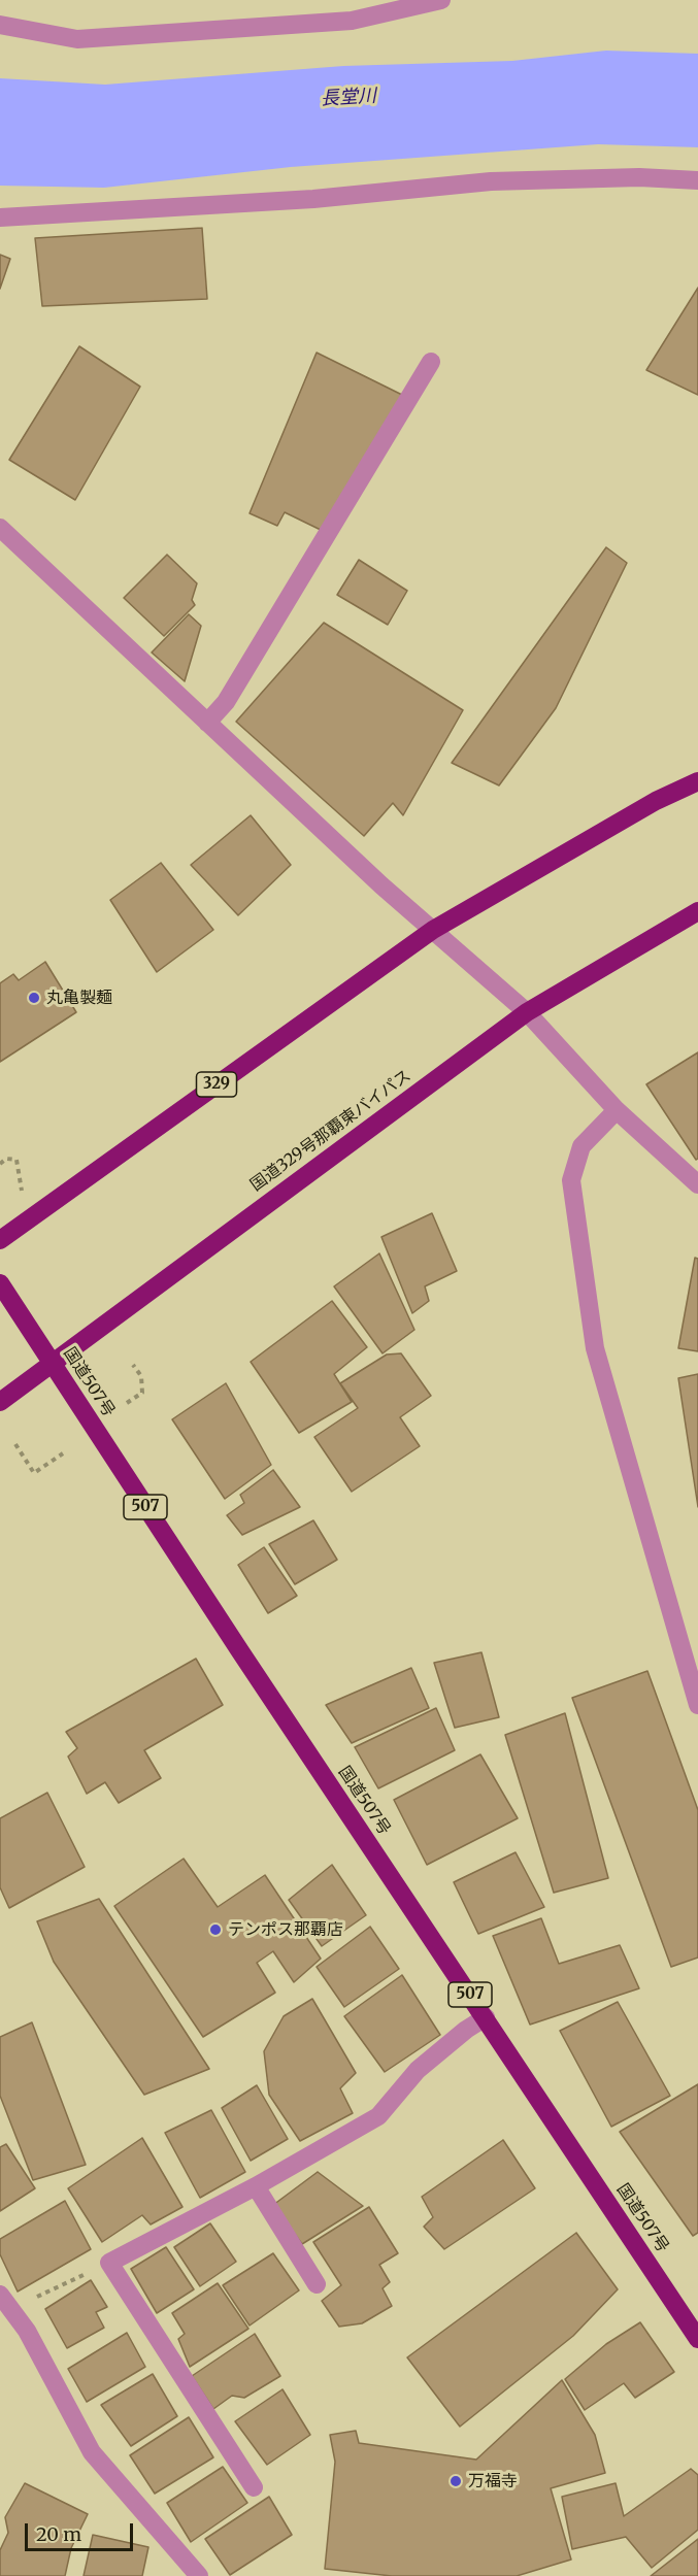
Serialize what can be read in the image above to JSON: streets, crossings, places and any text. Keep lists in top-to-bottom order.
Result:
{
  "streets": {
    "highway": [
      "329",
      "国道329号那覇東バイパス",
      "国道507号",
      "507"
    ]
  },
  "crossings": [
    ["国道329号那覇東バイパス", "国道507号"]
  ],
  "water": ["長堂川"],
  "places": ["丸亀製麺", "テンポス那覇店", "万福寺"],
  "scale_bar": "20 m"
}
